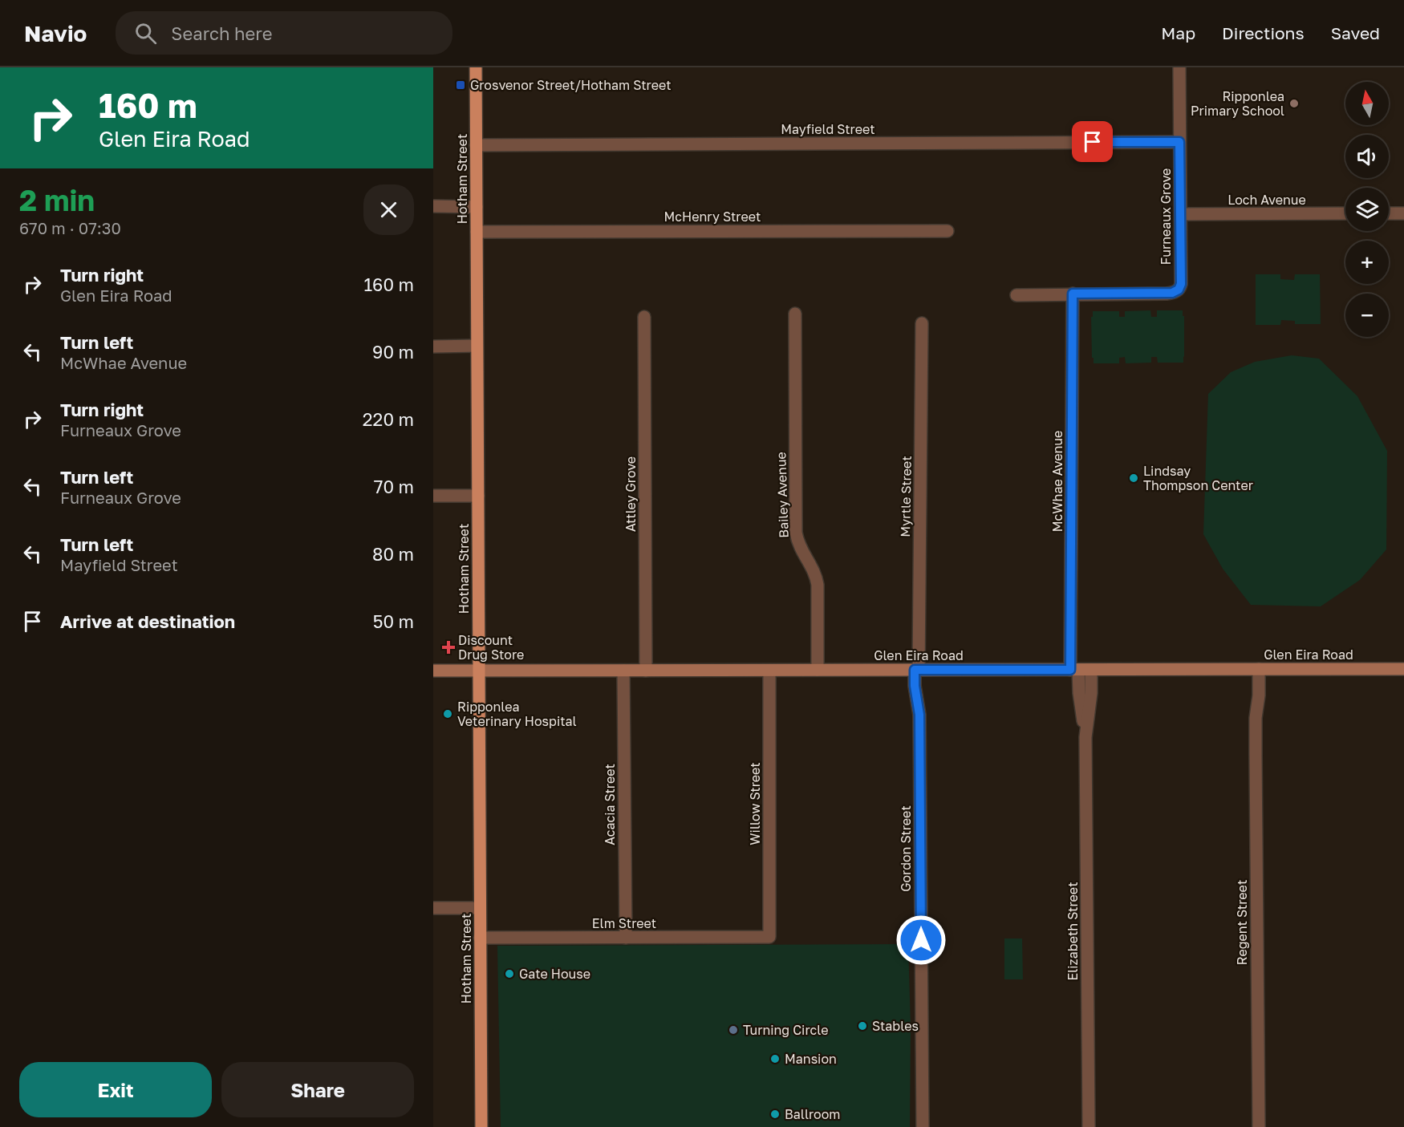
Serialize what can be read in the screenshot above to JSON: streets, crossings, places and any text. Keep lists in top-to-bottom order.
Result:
{
  "streets": {
    "main road": ["Hotham Street", "Glen Eira Road"],
    "street": [
      "Mayfield Street",
      "Loch Avenue",
      "McHenry Street",
      "Furneaux Grove",
      "McWhae Avenue",
      "Attley Grove",
      "Bailey Avenue",
      "Myrtle Street",
      "Willow Street",
      "Acacia Street",
      "Gordon Street",
      "Regent Street",
      "Elm Street",
      "Elizabeth Street"
    ]
  },
  "crossings": [
    ["Mayfield Street", "Hotham Street"],
    ["Mayfield Street", "Furneaux Grove"],
    ["Hotham Street", "McHenry Street"],
    ["Hotham Street", "Glen Eira Road"],
    ["Hotham Street", "Elm Street"],
    ["Loch Avenue", "Furneaux Grove"],
    ["Furneaux Grove", "McWhae Avenue"],
    ["McWhae Avenue", "Glen Eira Road"],
    ["McWhae Avenue", "Elizabeth Street"],
    ["Attley Grove", "Glen Eira Road"],
    ["Bailey Avenue", "Glen Eira Road"],
    ["Myrtle Street", "Glen Eira Road"],
    ["Myrtle Street", "Gordon Street"],
    ["Glen Eira Road", "Willow Street"],
    ["Glen Eira Road", "Acacia Street"],
    ["Glen Eira Road", "Gordon Street"],
    ["Glen Eira Road", "Regent Street"],
    ["Glen Eira Road", "Elizabeth Street"],
    ["Willow Street", "Elm Street"],
    ["Acacia Street", "Elm Street"]
  ],
  "places": {
    "transit": ["Grosvenor Street/Hotham Street"],
    "other": [
      "Ripponlea Primary School",
      "Lindsay Thompson Center",
      "Ripponlea Veterinary Hospital",
      "Gate House",
      "Stables",
      "Turning Circle",
      "Mansion",
      "Ballroom"
    ],
    "health": ["Discount Drug Store"]
  },
  "north": "top",
  "page": {
    "header": "Navio",
    "search": "Search here",
    "nav": ["Map", "Directions", "Saved"],
    "turn": ["160 m", "Glen Eira Road"],
    "map_buttons": ["+", "−"],
    "heading": ["2 min", "670 m · 07:30"],
    "list": [
      {
        "name": "Turn right",
        "note": "Glen Eira Road",
        "value": "160 m"
      },
      {
        "name": "Turn left",
        "note": "McWhae Avenue",
        "value": "90 m"
      },
      {
        "name": "Turn right",
        "note": "Furneaux Grove",
        "value": "220 m"
      },
      {
        "name": "Turn left",
        "note": "Furneaux Grove",
        "value": "70 m"
      },
      {
        "name": "Turn left",
        "note": "Mayfield Street",
        "value": "80 m"
      },
      {
        "name": "Arrive at destination",
        "value": "50 m"
      }
    ],
    "buttons": ["Exit", "Share"]
  }
}
